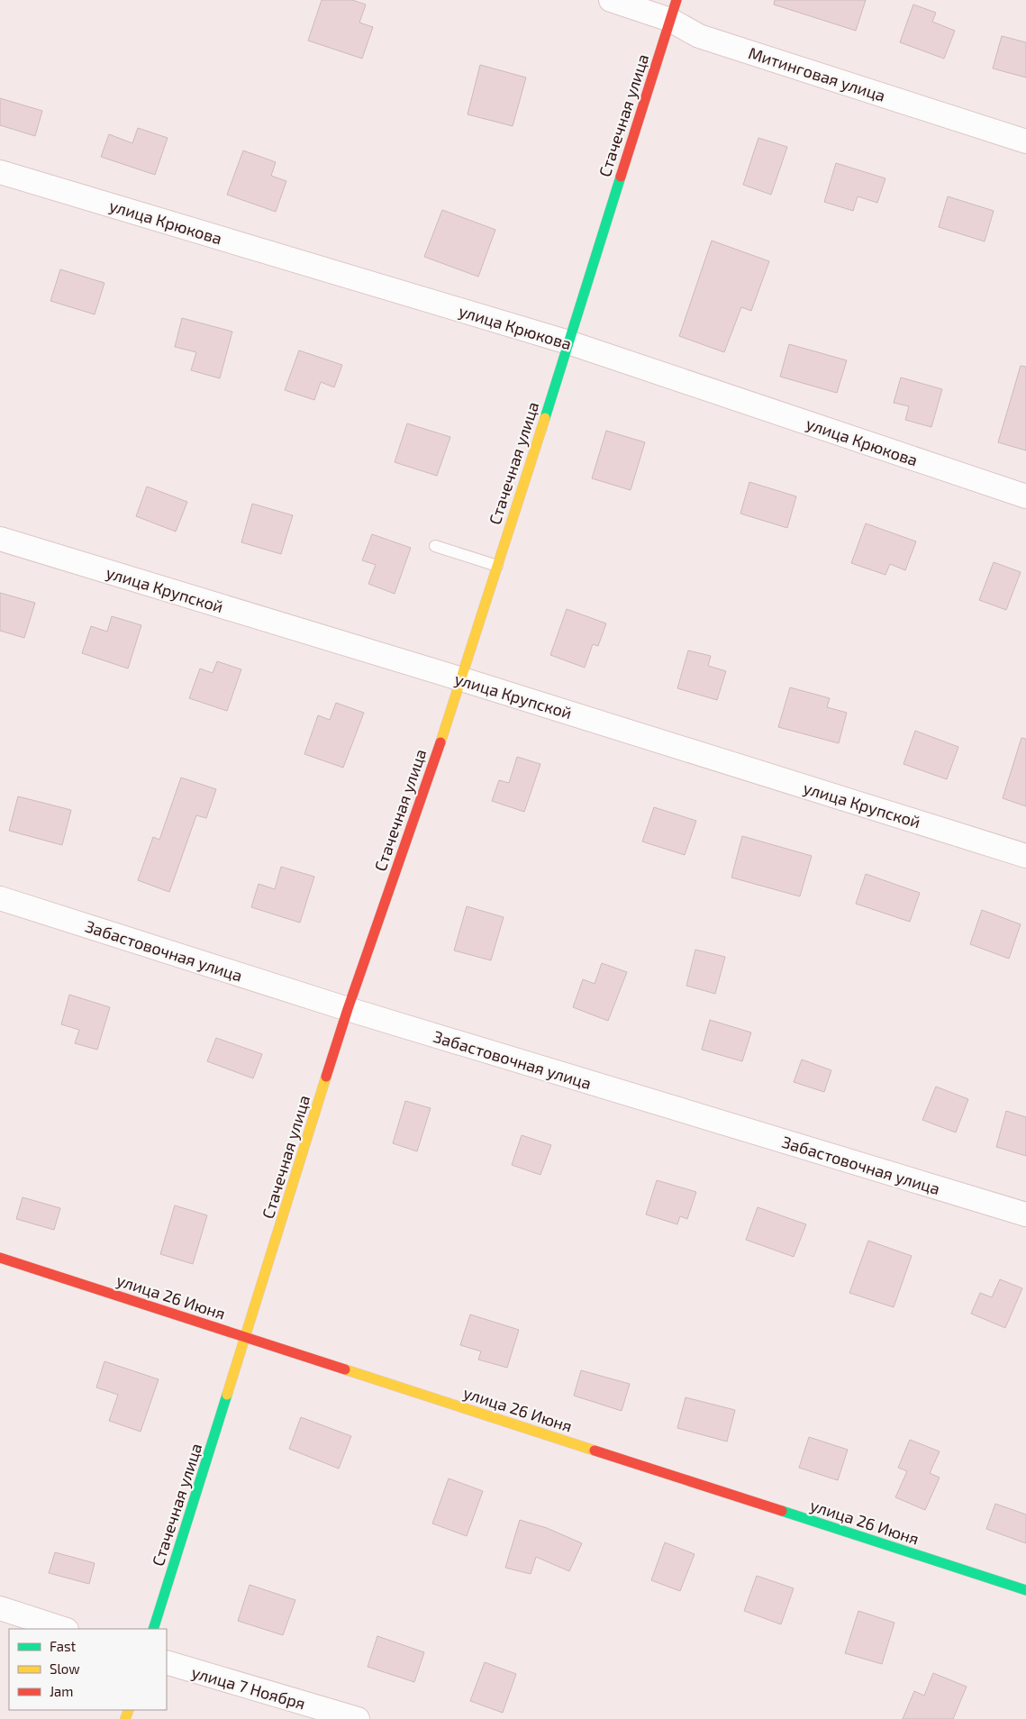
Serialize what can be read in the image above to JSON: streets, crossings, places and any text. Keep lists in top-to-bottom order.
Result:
{
  "streets": {
    "street": [
      "Митинговая улица",
      "Стачечная улица",
      "улица Крюкова",
      "улица Крупской",
      "Забастовочная улица",
      "улица 26 Июня",
      "улица 7 Ноября"
    ]
  },
  "crossings": [
    ["Митинговая улица", "Стачечная улица"],
    ["Стачечная улица", "улица Крюкова"],
    ["Стачечная улица", "улица Крупской"],
    ["Стачечная улица", "Забастовочная улица"],
    ["Стачечная улица", "улица 26 Июня"]
  ],
  "legend": ["Fast", "Slow", "Jam"]
}
